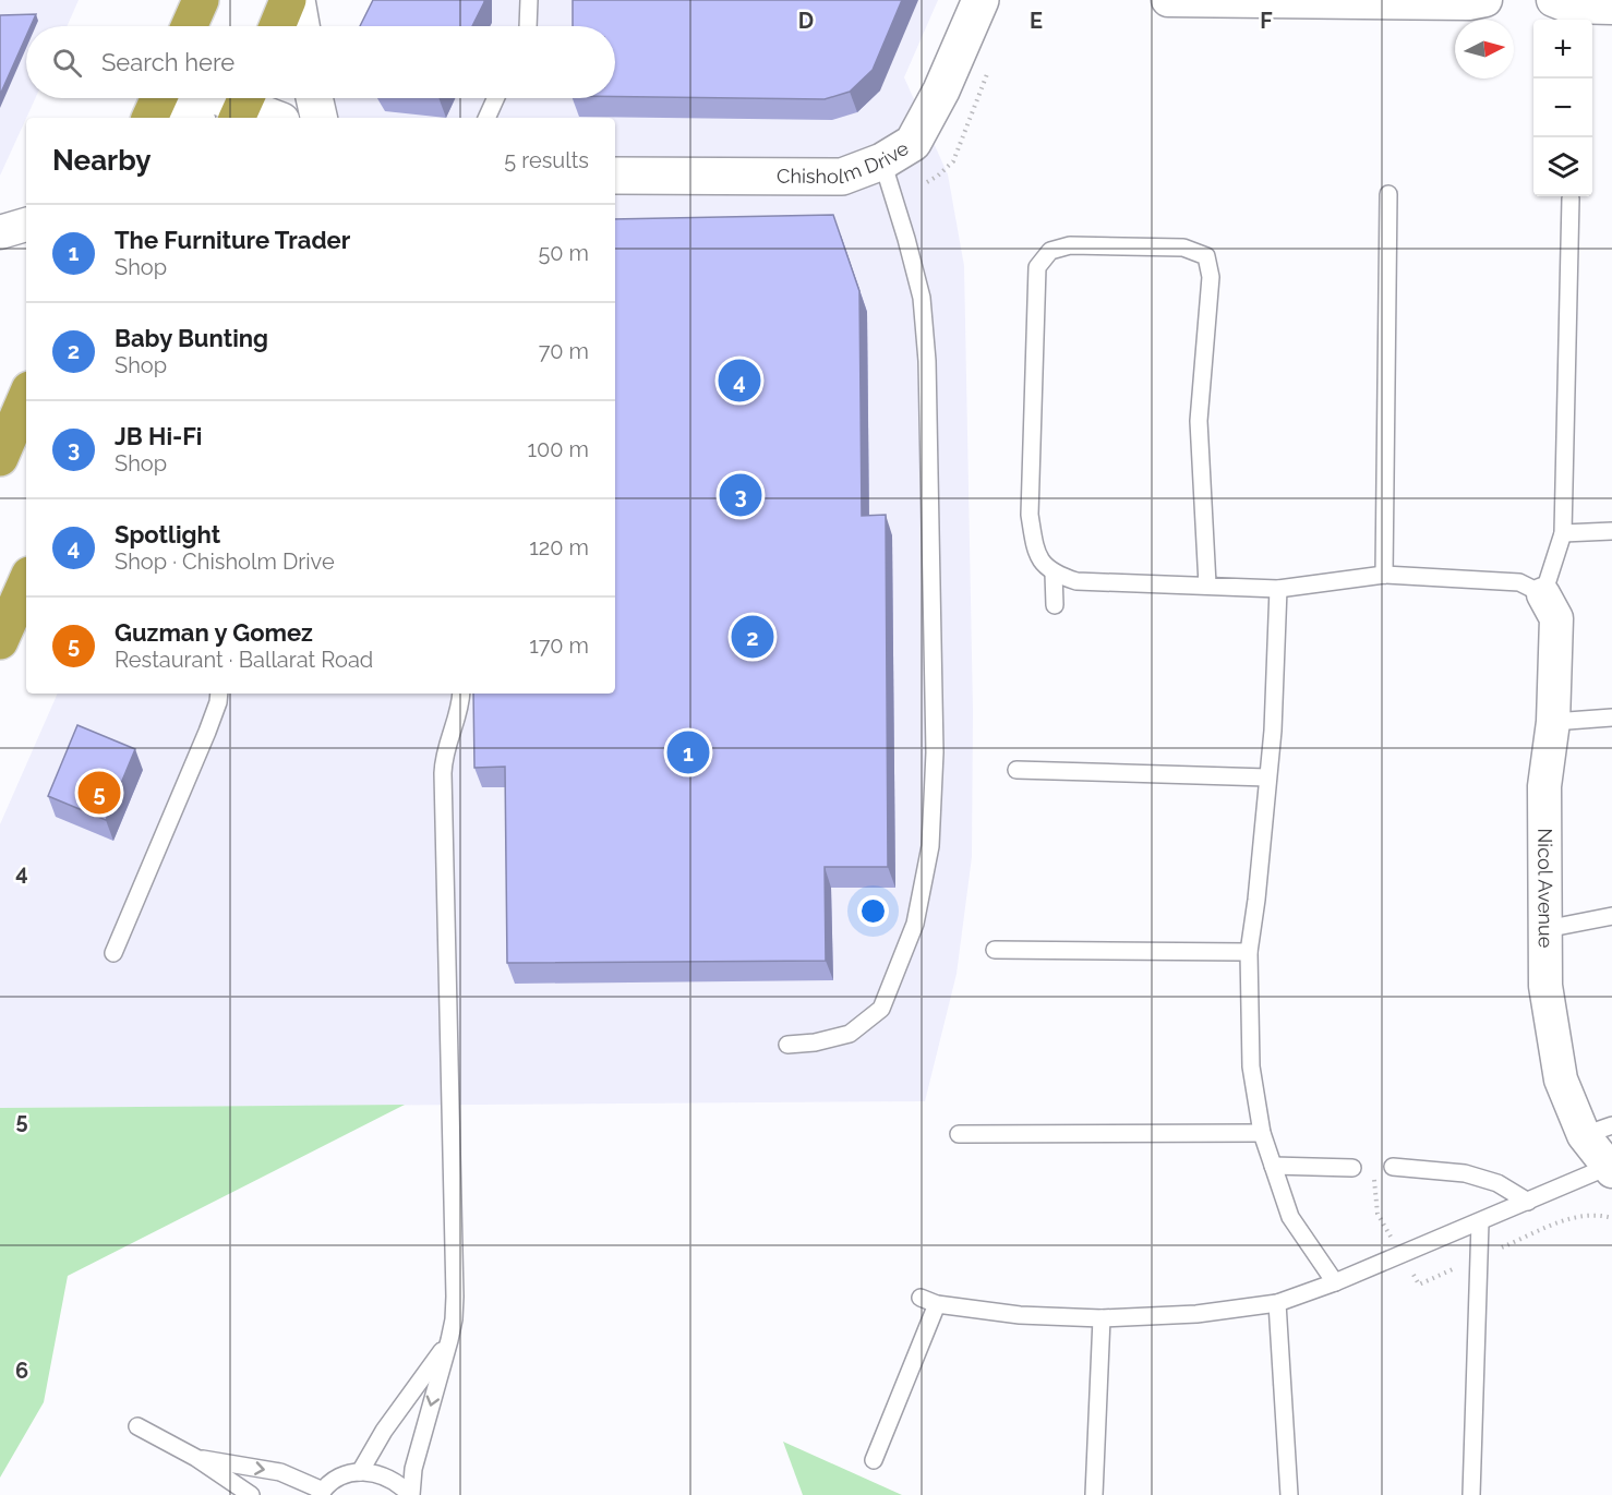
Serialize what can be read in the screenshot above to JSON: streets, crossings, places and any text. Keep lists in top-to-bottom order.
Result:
{
  "streets": {
    "street": ["Chisholm Drive", "Nicol Avenue"]
  },
  "north": "right",
  "page": {
    "map_buttons": ["+", "−"],
    "search": "Search here",
    "heading": ["Nearby", "5 results"],
    "list": [
      {
        "mark": "1",
        "name": "The Furniture Trader",
        "note": "Shop",
        "value": "50 m"
      },
      {
        "mark": "2",
        "name": "Baby Bunting",
        "note": "Shop",
        "value": "70 m"
      },
      {
        "mark": "3",
        "name": "JB Hi-Fi",
        "note": "Shop",
        "value": "100 m"
      },
      {
        "mark": "4",
        "name": "Spotlight",
        "note": "Shop · Chisholm Drive",
        "value": "120 m"
      },
      {
        "mark": "5",
        "name": "Guzman y Gomez",
        "note": "Restaurant · Ballarat Road",
        "value": "170 m"
      }
    ],
    "pins": [
      "4",
      "3",
      "2",
      "1",
      "5"
    ]
  },
  "grid": {
    "columns": ["D", "E", "F"],
    "rows": ["4", "5", "6"]
  }
}
